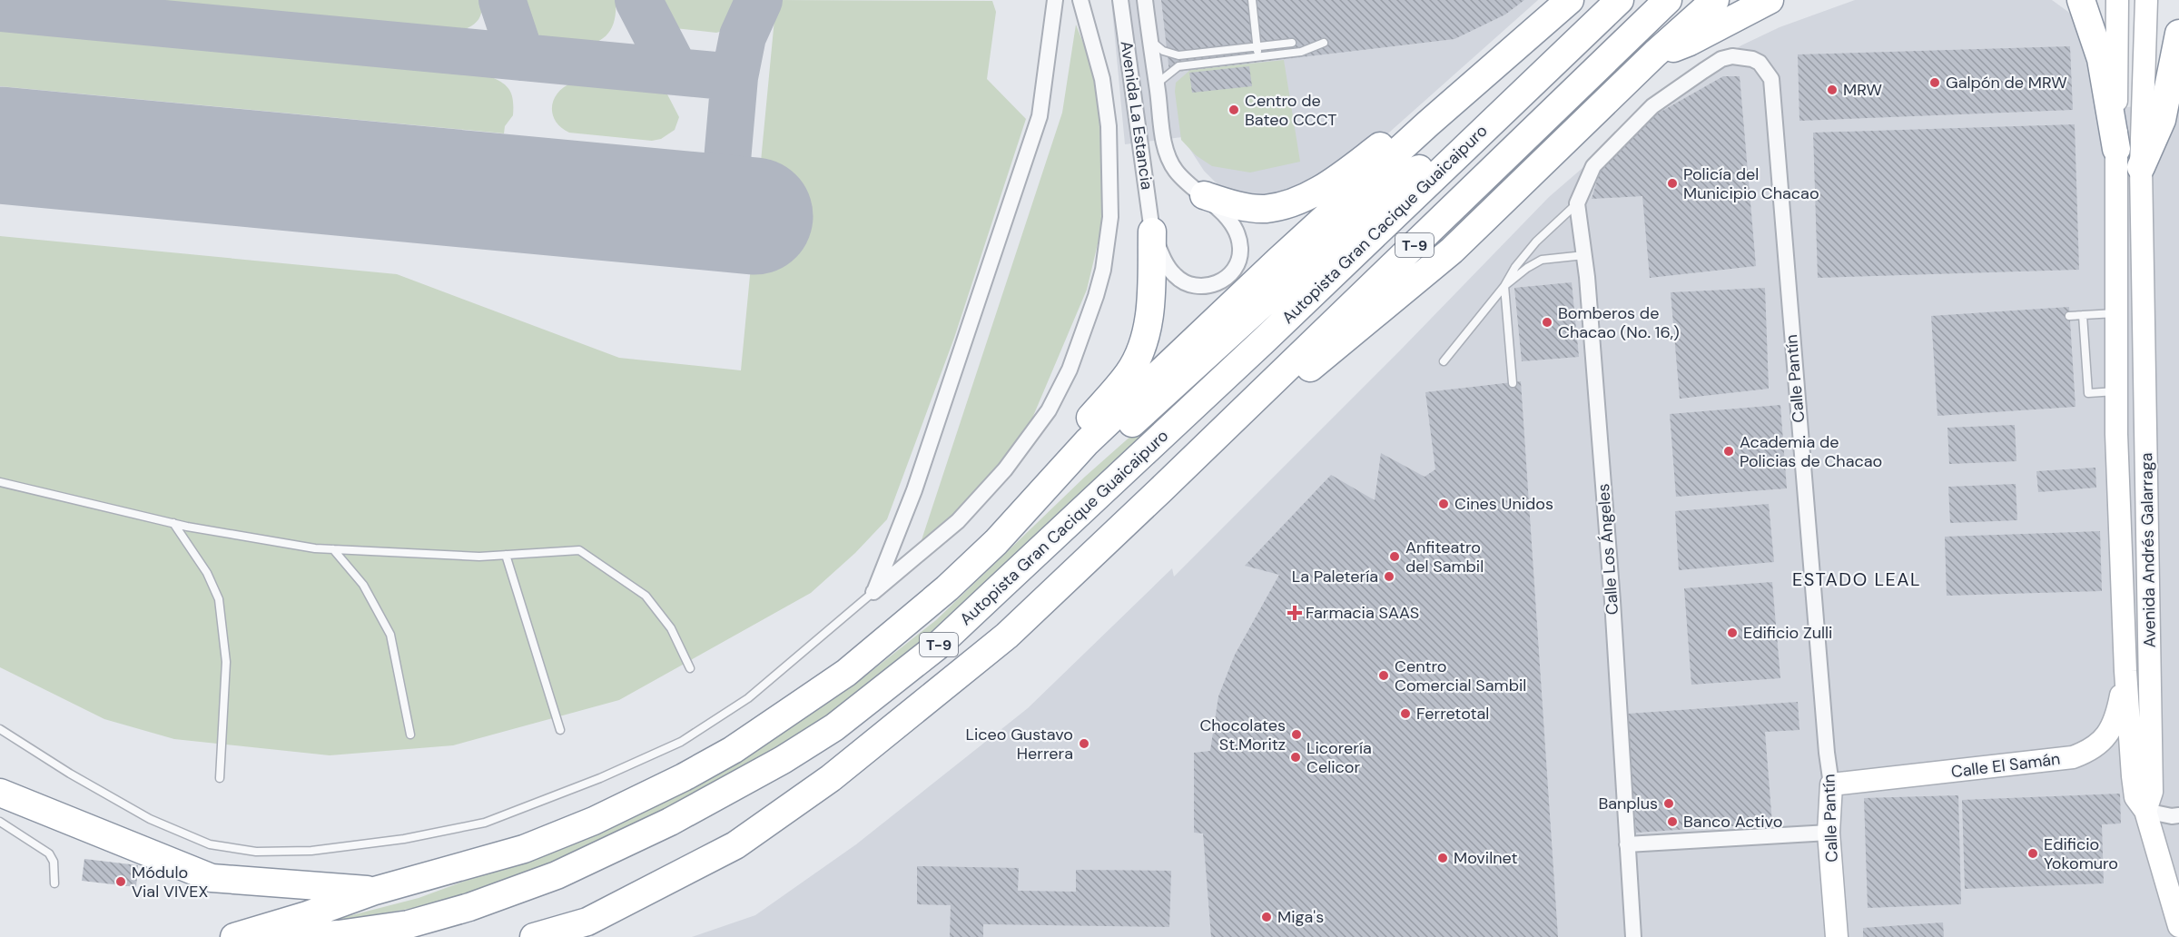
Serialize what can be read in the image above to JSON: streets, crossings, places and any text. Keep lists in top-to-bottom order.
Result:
{
  "streets": {
    "highway": ["Autopista Gran Cacique Guaicaipuro", "T-9"],
    "main road": ["Calle Pantín", "Avenida Andrés Galarraga", "Calle El Samán"],
    "street": ["Avenida La Estancia", "Calle Los Ángeles"]
  },
  "crossings": [
    ["Calle Pantín", "Calle Los Ángeles"],
    ["Calle Pantín", "Calle El Samán"],
    ["Avenida Andrés Galarraga", "Calle El Samán"]
  ],
  "districts": ["ESTADO LEAL"],
  "places": {
    "other": [
      "Galpón de MRW",
      "MRW",
      "Centro de Bateo CCCT",
      "Policía del Municipio Chacao",
      "Bomberos de Chacao (No. 16,)",
      "Academia de Policias de Chacao",
      "Cines Unidos",
      "Anfiteatro del Sambil",
      "La Paletería",
      "Edificio Zulli",
      "Centro Comercial Sambil",
      "Ferretotal",
      "Chocolates St.Moritz",
      "Liceo Gustavo Herrera",
      "Licorería Celicor",
      "Banplus",
      "Banco Activo",
      "Edificio Yokomuro",
      "Movilnet",
      "Módulo Vial VIVEX",
      "Miga's"
    ],
    "health": ["Farmacia SAAS"]
  }
}
